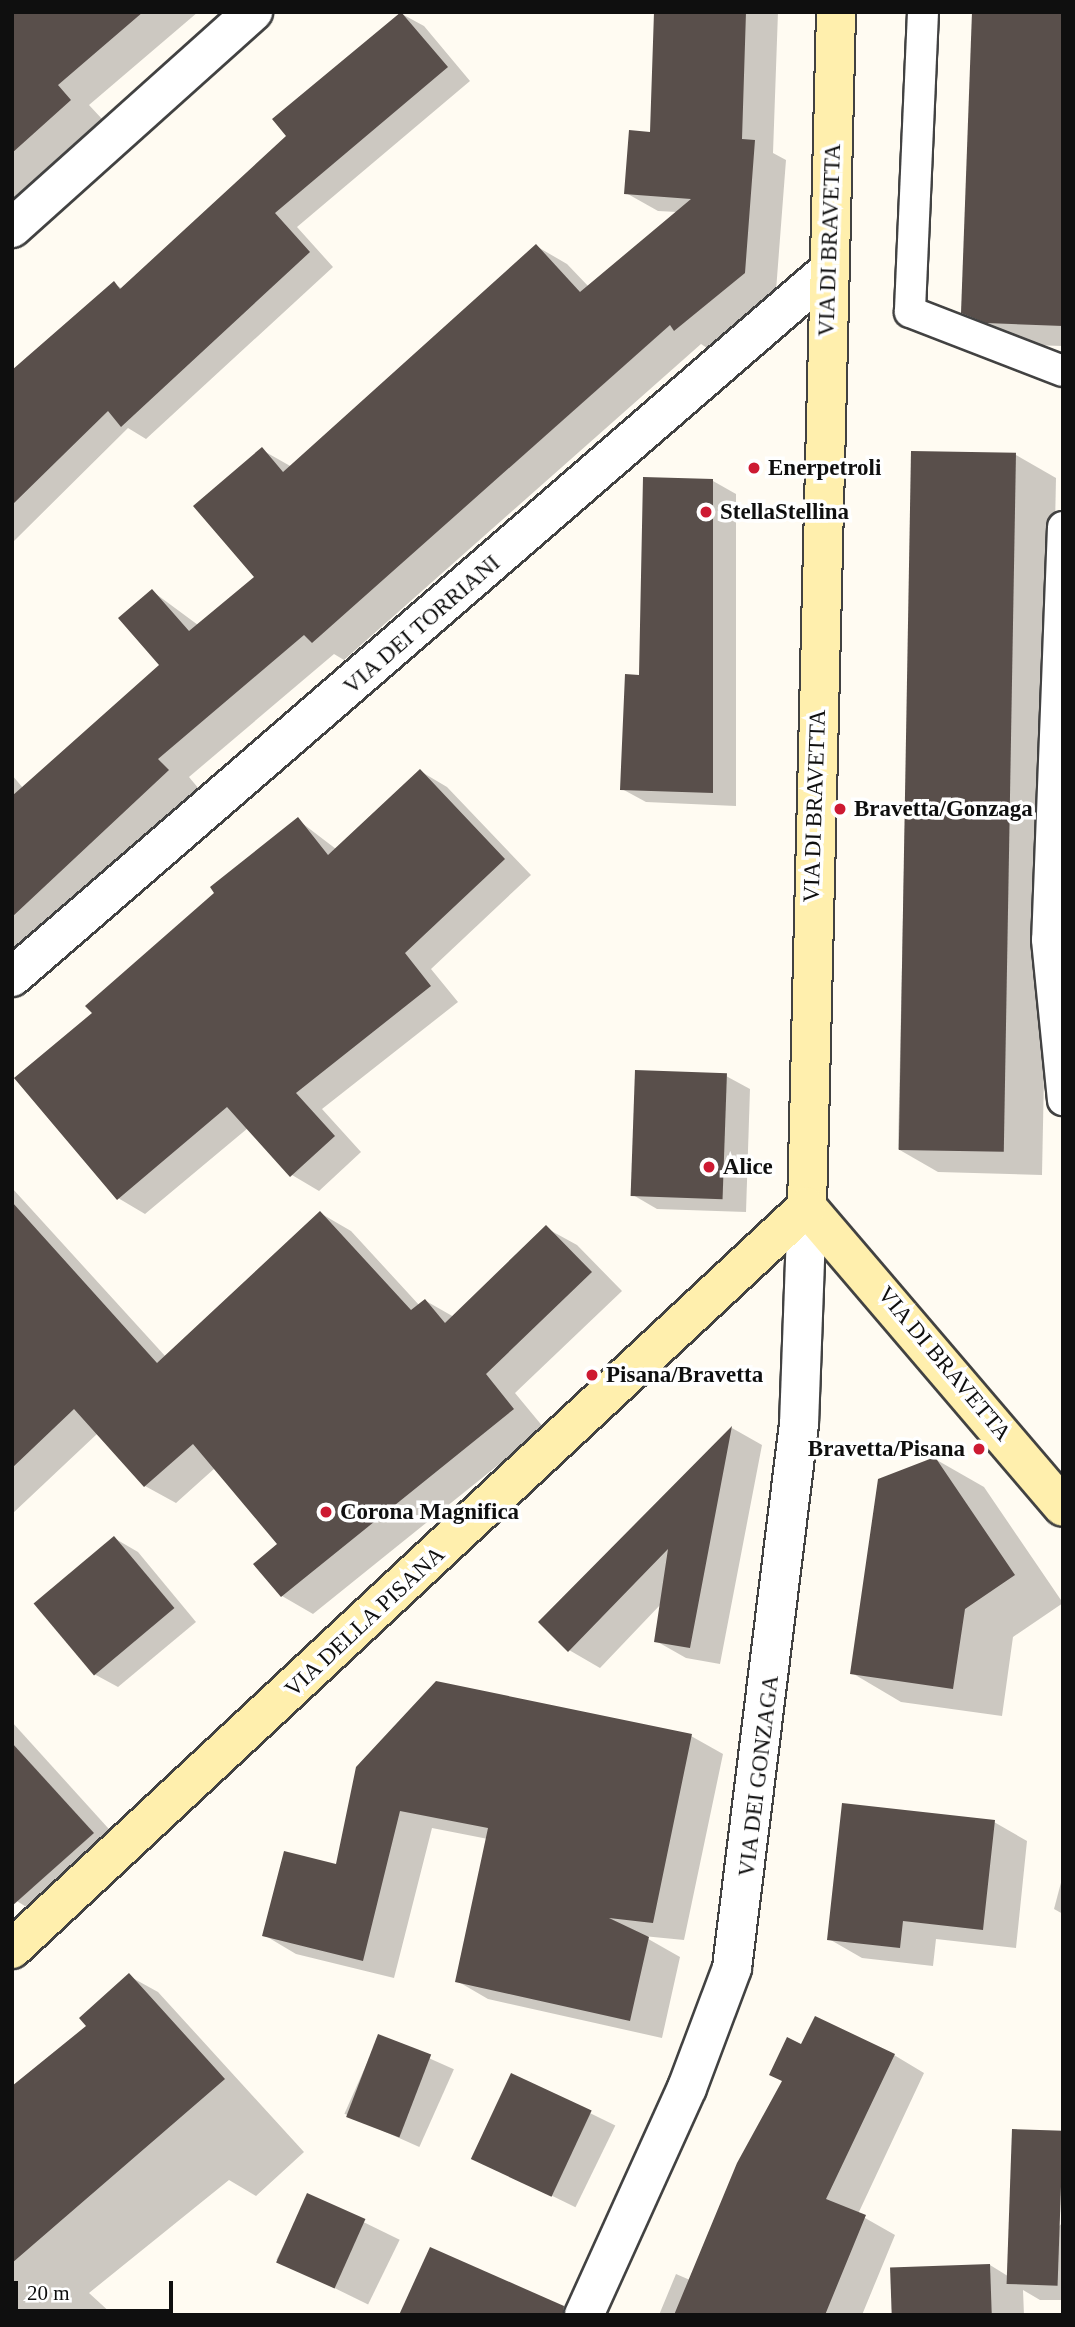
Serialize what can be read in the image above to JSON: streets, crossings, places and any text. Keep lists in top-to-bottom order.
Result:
{
  "streets": {
    "main road": ["VIA DI BRAVETTA", "VIA DELLA PISANA"],
    "street": ["VIA DEI TORRIANI", "VIA DEI GONZAGA"]
  },
  "crossings": [
    ["VIA DI BRAVETTA", "VIA DEI TORRIANI"],
    ["VIA DI BRAVETTA", "VIA DELLA PISANA"],
    ["VIA DI BRAVETTA", "VIA DEI GONZAGA"],
    ["VIA DELLA PISANA", "VIA DEI GONZAGA"]
  ],
  "places": [
    "Enerpetroli",
    "StellaStellina",
    "Bravetta/Gonzaga",
    "Alice",
    "Pisana/Bravetta",
    "Bravetta/Pisana",
    "Corona Magnifica"
  ],
  "scale_bar": "20 m"
}
